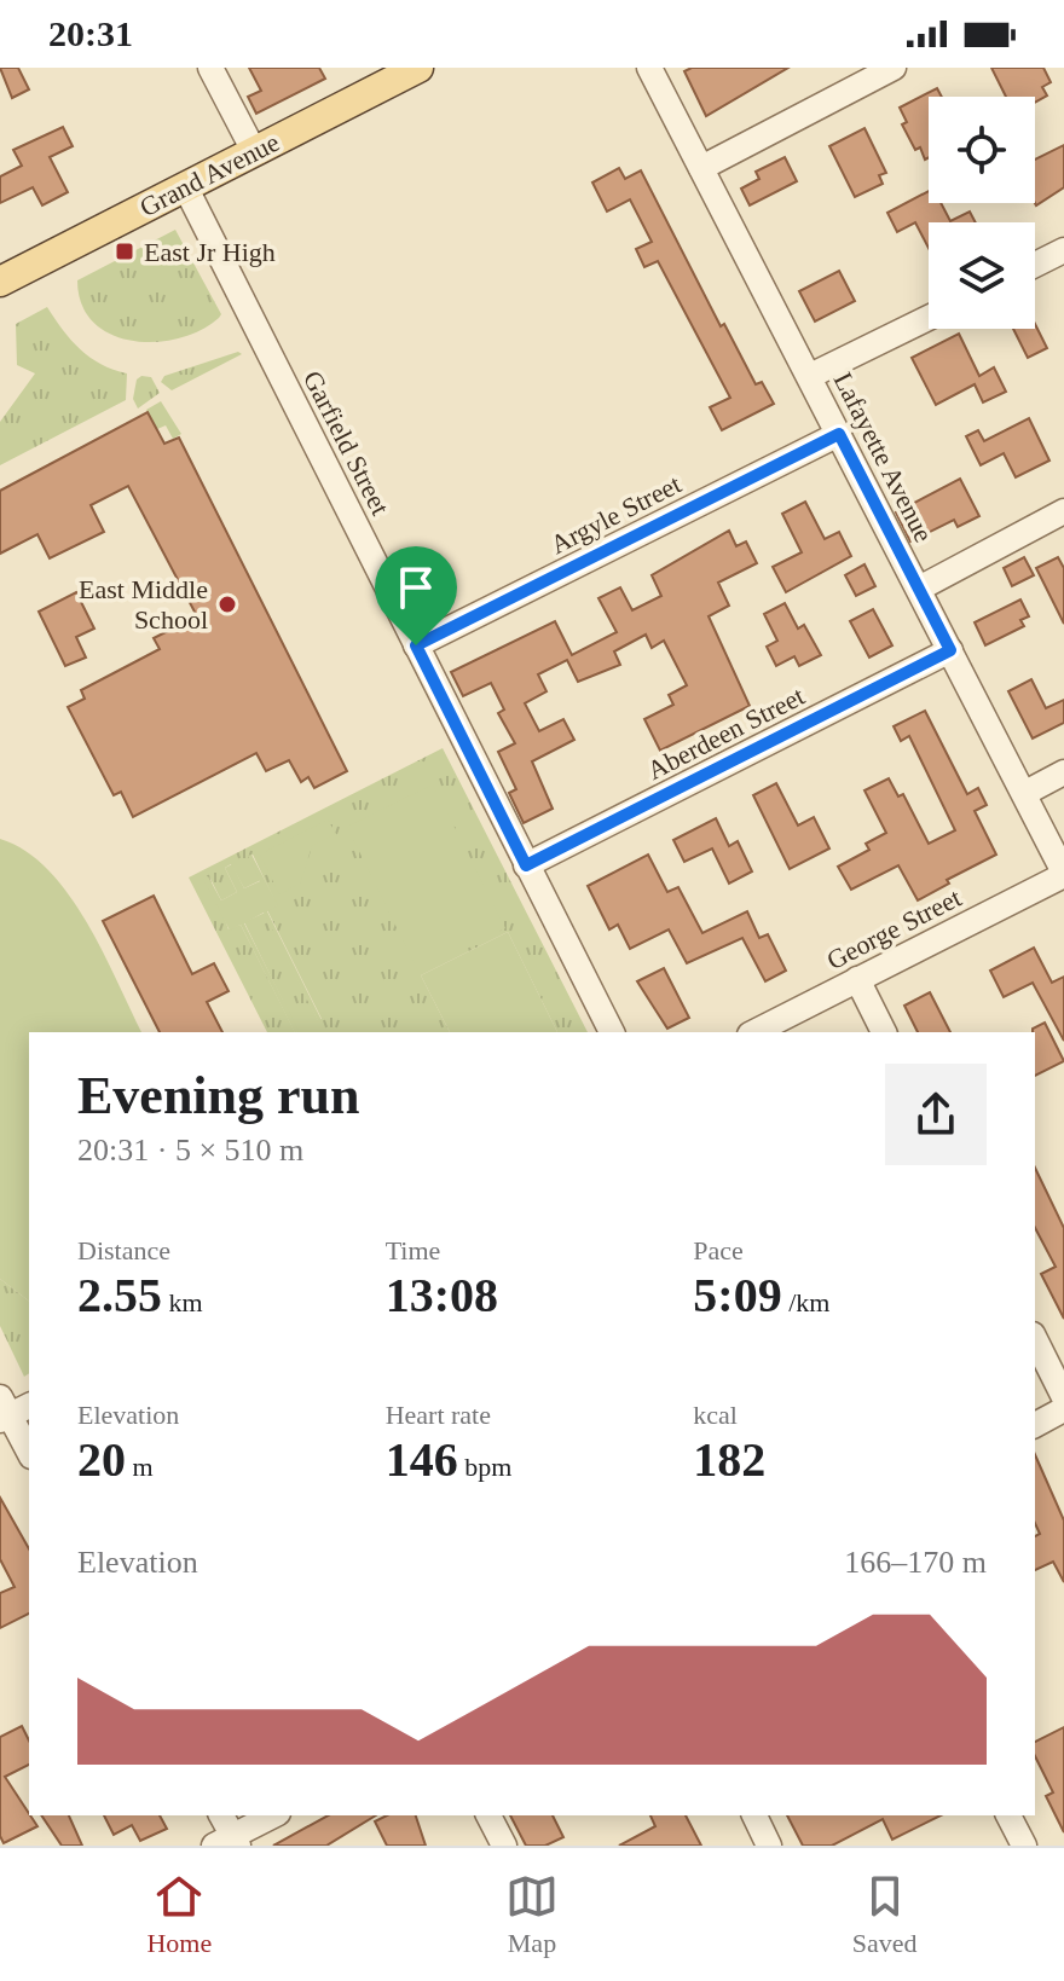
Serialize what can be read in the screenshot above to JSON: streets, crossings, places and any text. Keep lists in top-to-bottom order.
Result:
{
  "streets": {
    "main road": ["Grand Avenue"],
    "street": [
      "Garfield Street",
      "Lafayette Avenue",
      "Argyle Street",
      "Aberdeen Street",
      "George Street"
    ]
  },
  "crossings": [
    ["Grand Avenue", "Garfield Street"],
    ["Garfield Street", "Argyle Street"],
    ["Garfield Street", "Aberdeen Street"],
    ["Lafayette Avenue", "Argyle Street"],
    ["Lafayette Avenue", "Aberdeen Street"],
    ["Lafayette Avenue", "George Street"]
  ],
  "places": {
    "transit": ["East Jr High"],
    "other": ["East Middle School"]
  },
  "page": {
    "status": "20:31",
    "heading": ["Evening run", "20:31 · 5 × 510 m"],
    "stats": [
      ["Distance", "2.55 km"],
      ["Time", "13:08"],
      ["Pace", "5:09 /km"],
      ["Elevation", "20 m"],
      ["Heart rate", "146 bpm"],
      ["kcal", "182"]
    ],
    "chart": ["Elevation", "166–170 m"],
    "tabs": ["Home", "Map", "Saved"]
  }
}
